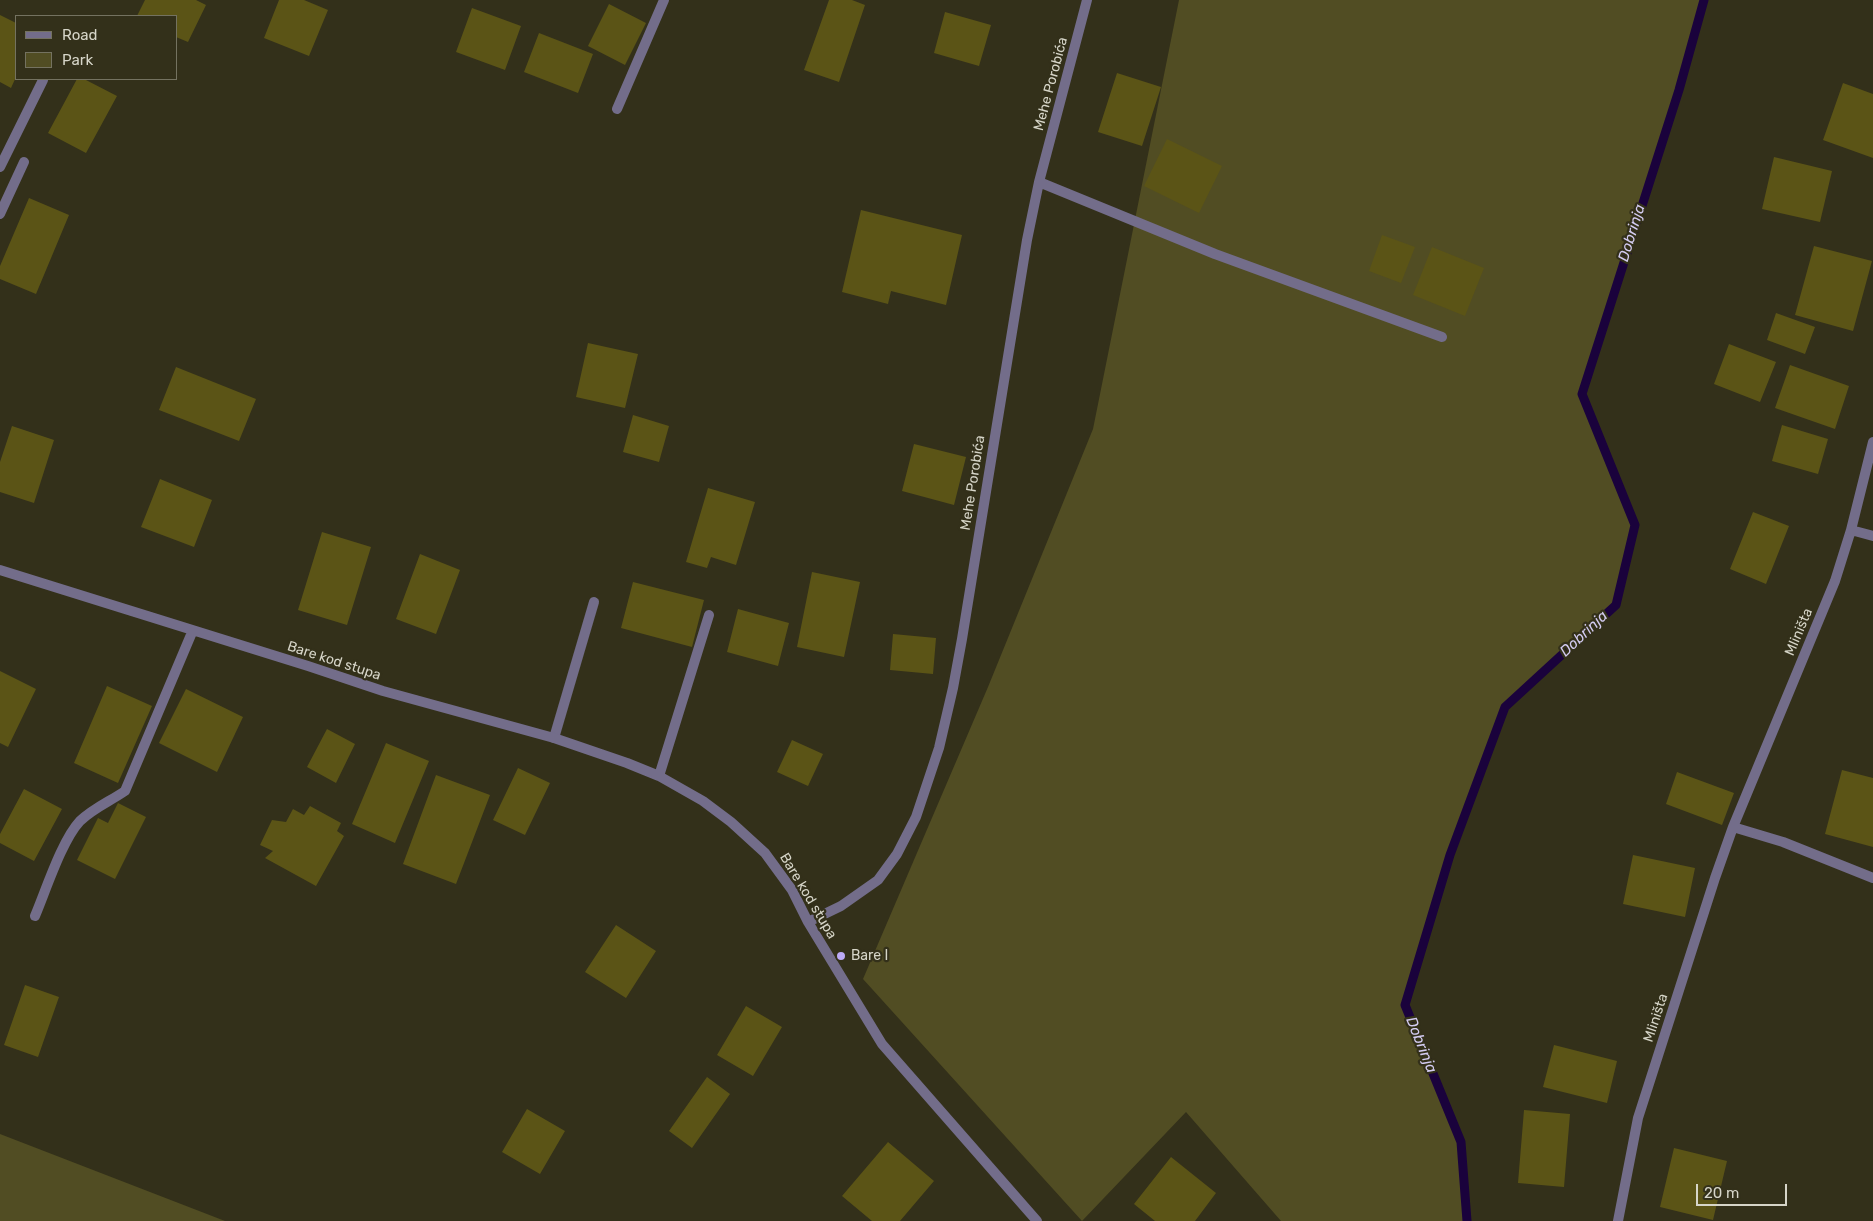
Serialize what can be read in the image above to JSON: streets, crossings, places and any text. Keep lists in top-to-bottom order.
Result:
{
  "streets": {
    "street": ["Mehe Porobića", "Mliništa", "Bare kod stupa"]
  },
  "crossings": [
    ["Mehe Porobića", "Bare kod stupa"]
  ],
  "water": ["Dobrinja"],
  "places": ["Bare I"],
  "legend": ["Road", "Park"],
  "scale_bar": "20 m"
}
